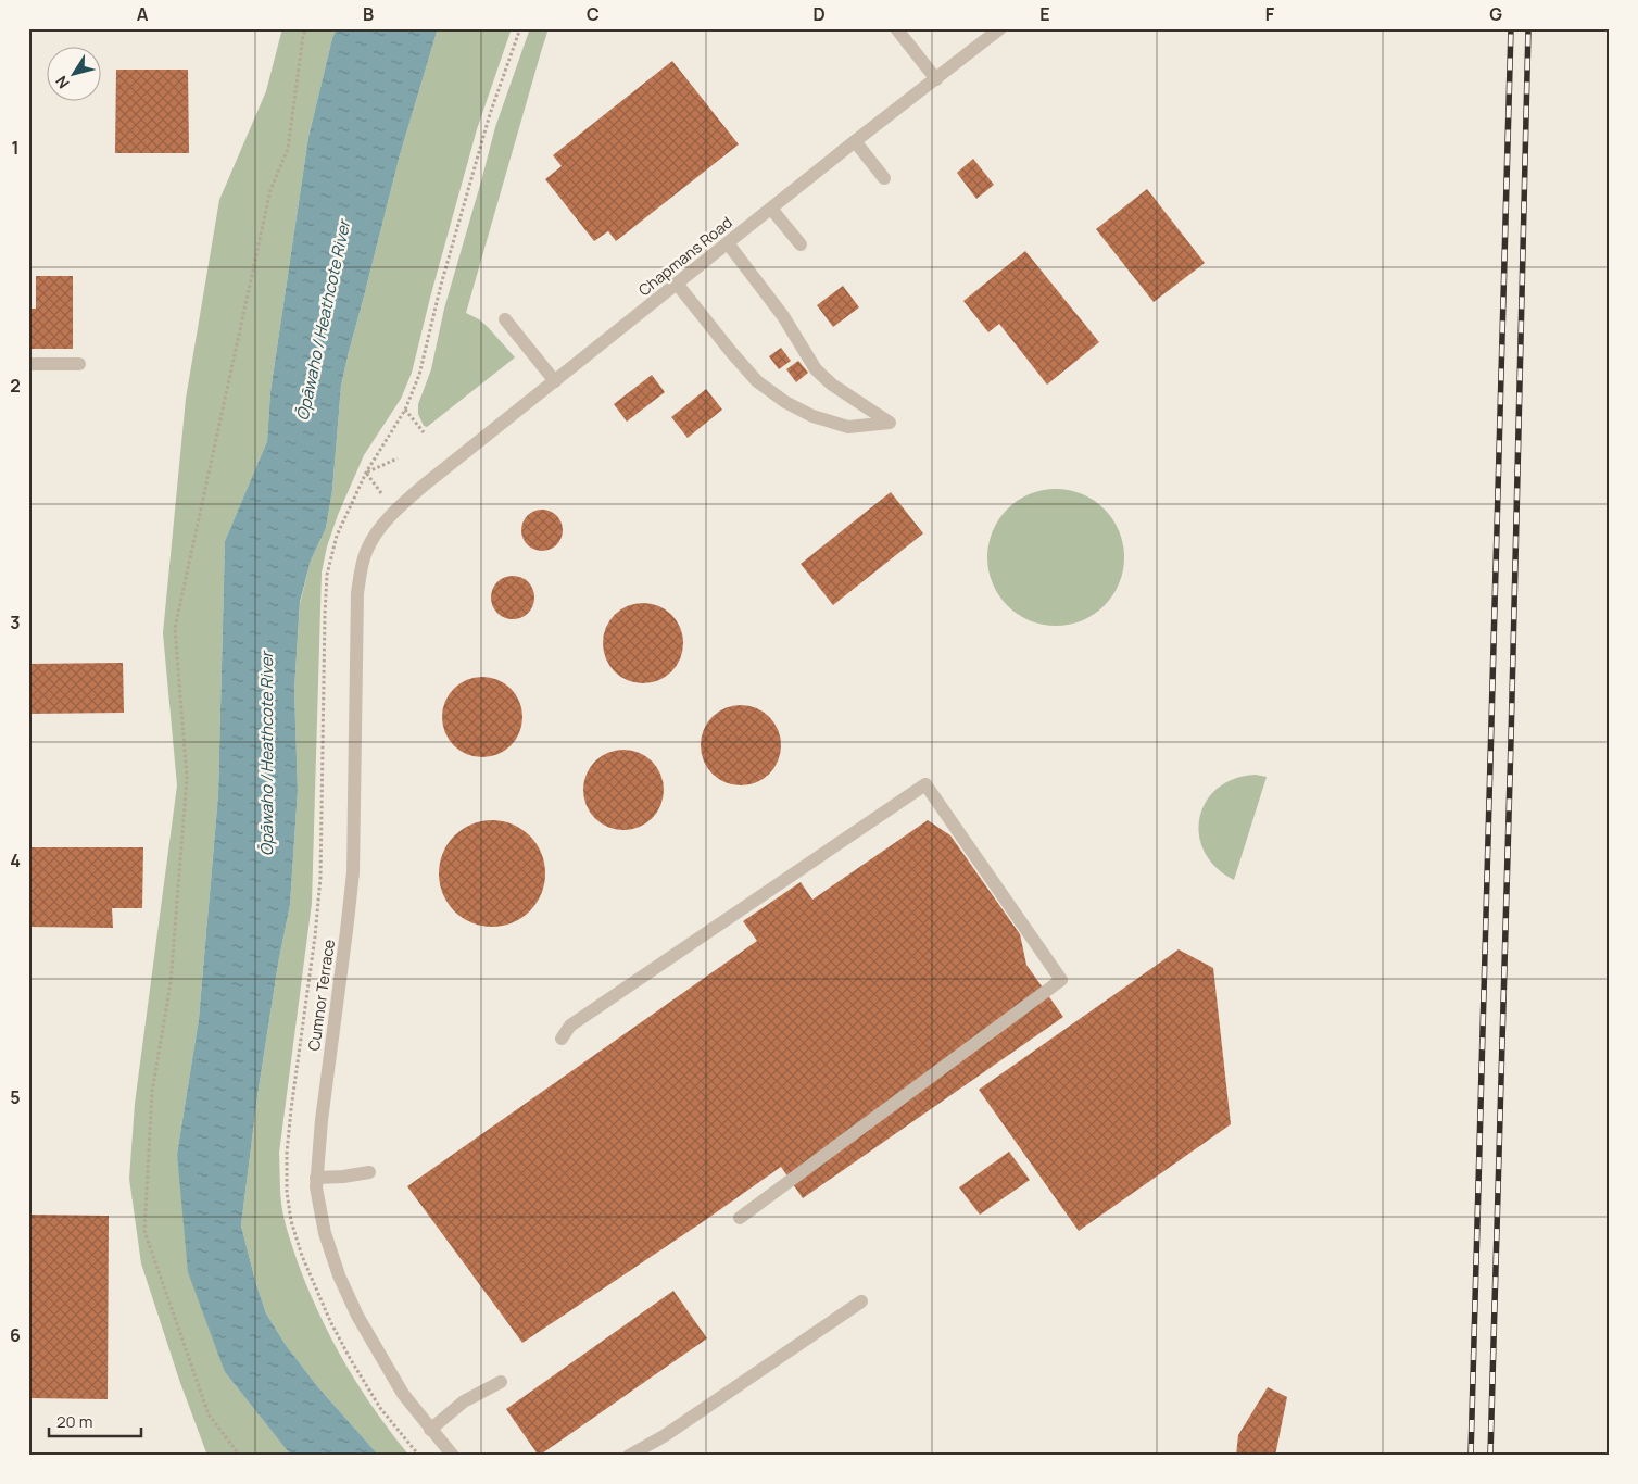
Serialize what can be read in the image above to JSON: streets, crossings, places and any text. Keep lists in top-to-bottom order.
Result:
{
  "streets": {
    "street": ["Chapmans Road", "Cumnor Terrace"]
  },
  "crossings": [
    ["Chapmans Road", "Cumnor Terrace"]
  ],
  "water": ["Ōpāwaho / Heathcote River"],
  "scale_bar": "20 m",
  "north": "bottom left",
  "grid": {
    "columns": [
      "A",
      "B",
      "C",
      "D",
      "E",
      "F",
      "G"
    ],
    "rows": [
      "1",
      "2",
      "3",
      "4",
      "5",
      "6"
    ]
  }
}
